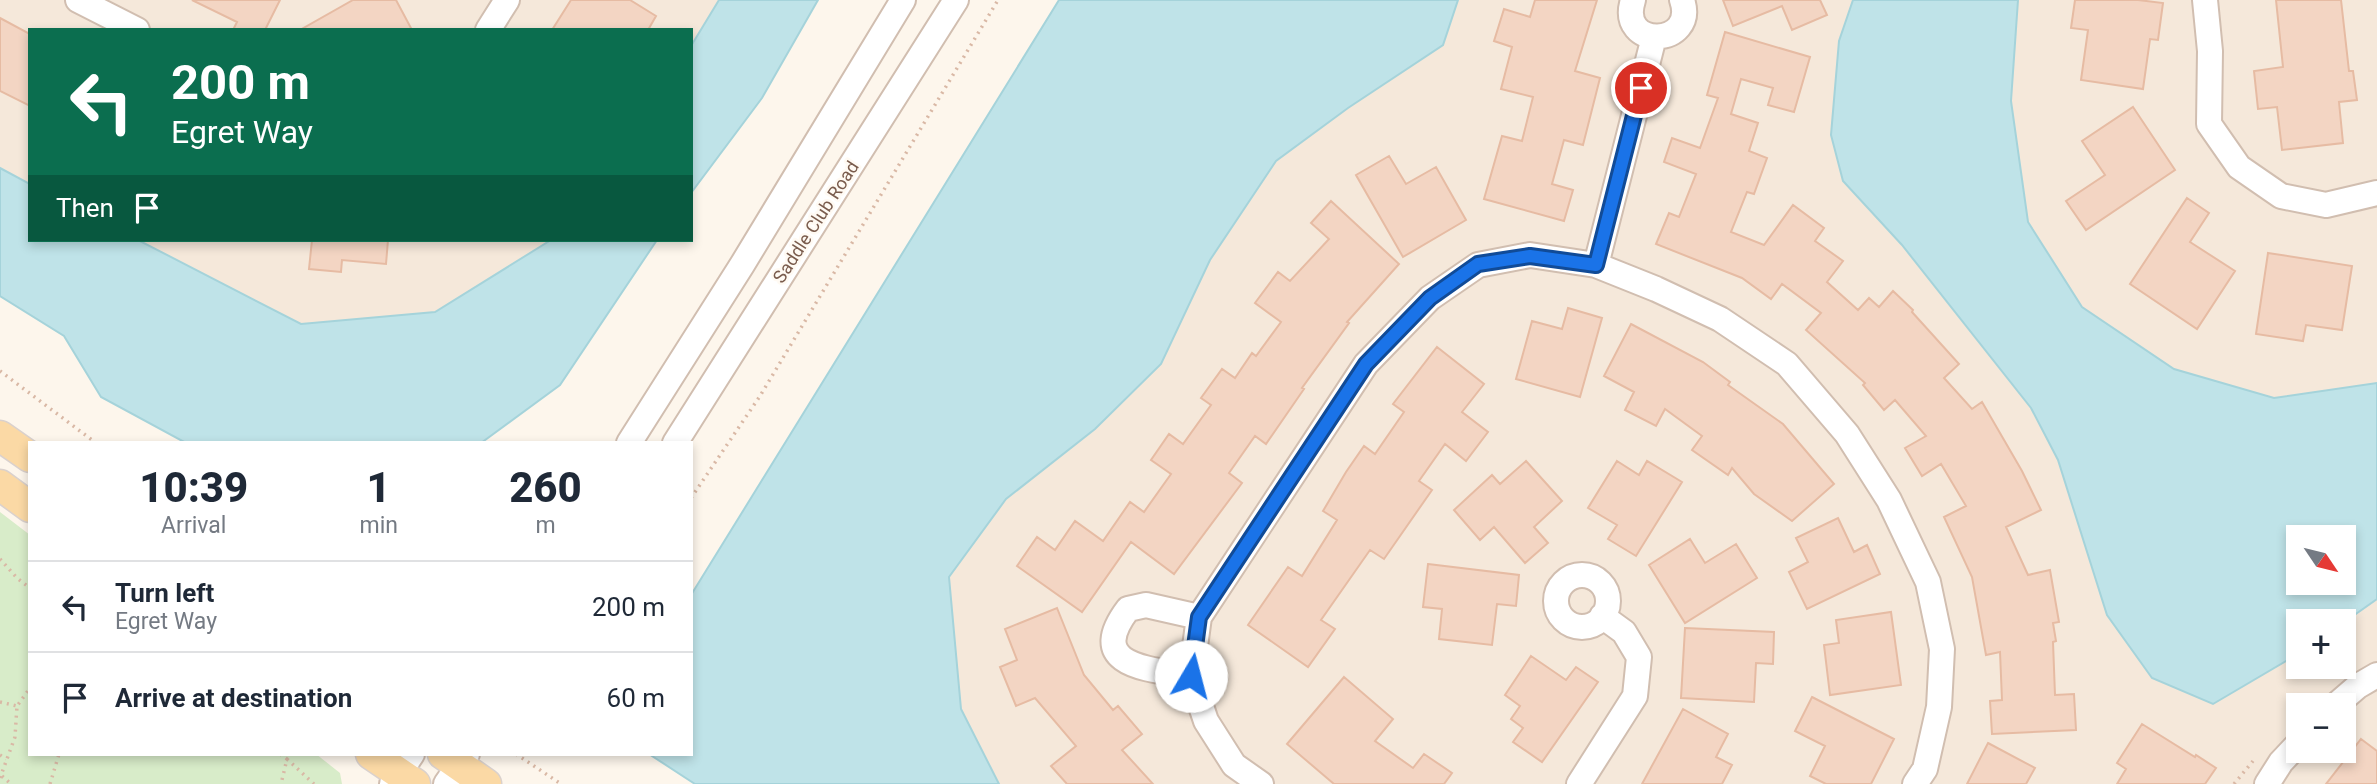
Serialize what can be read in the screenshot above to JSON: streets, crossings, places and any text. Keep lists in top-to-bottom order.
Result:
{
  "streets": {
    "street": ["Saddle Club Road"]
  },
  "north": "bottom right",
  "page": {
    "turn": ["200 m", "Egret Way"],
    "then": "Then",
    "eta": [
      "10:39",
      "Arrival",
      "1",
      "min",
      "260",
      "m"
    ],
    "map_buttons": ["+", "−"],
    "list": [
      {
        "name": "Turn left",
        "note": "Egret Way",
        "value": "200 m"
      },
      {
        "name": "Arrive at destination",
        "value": "60 m"
      }
    ]
  }
}
